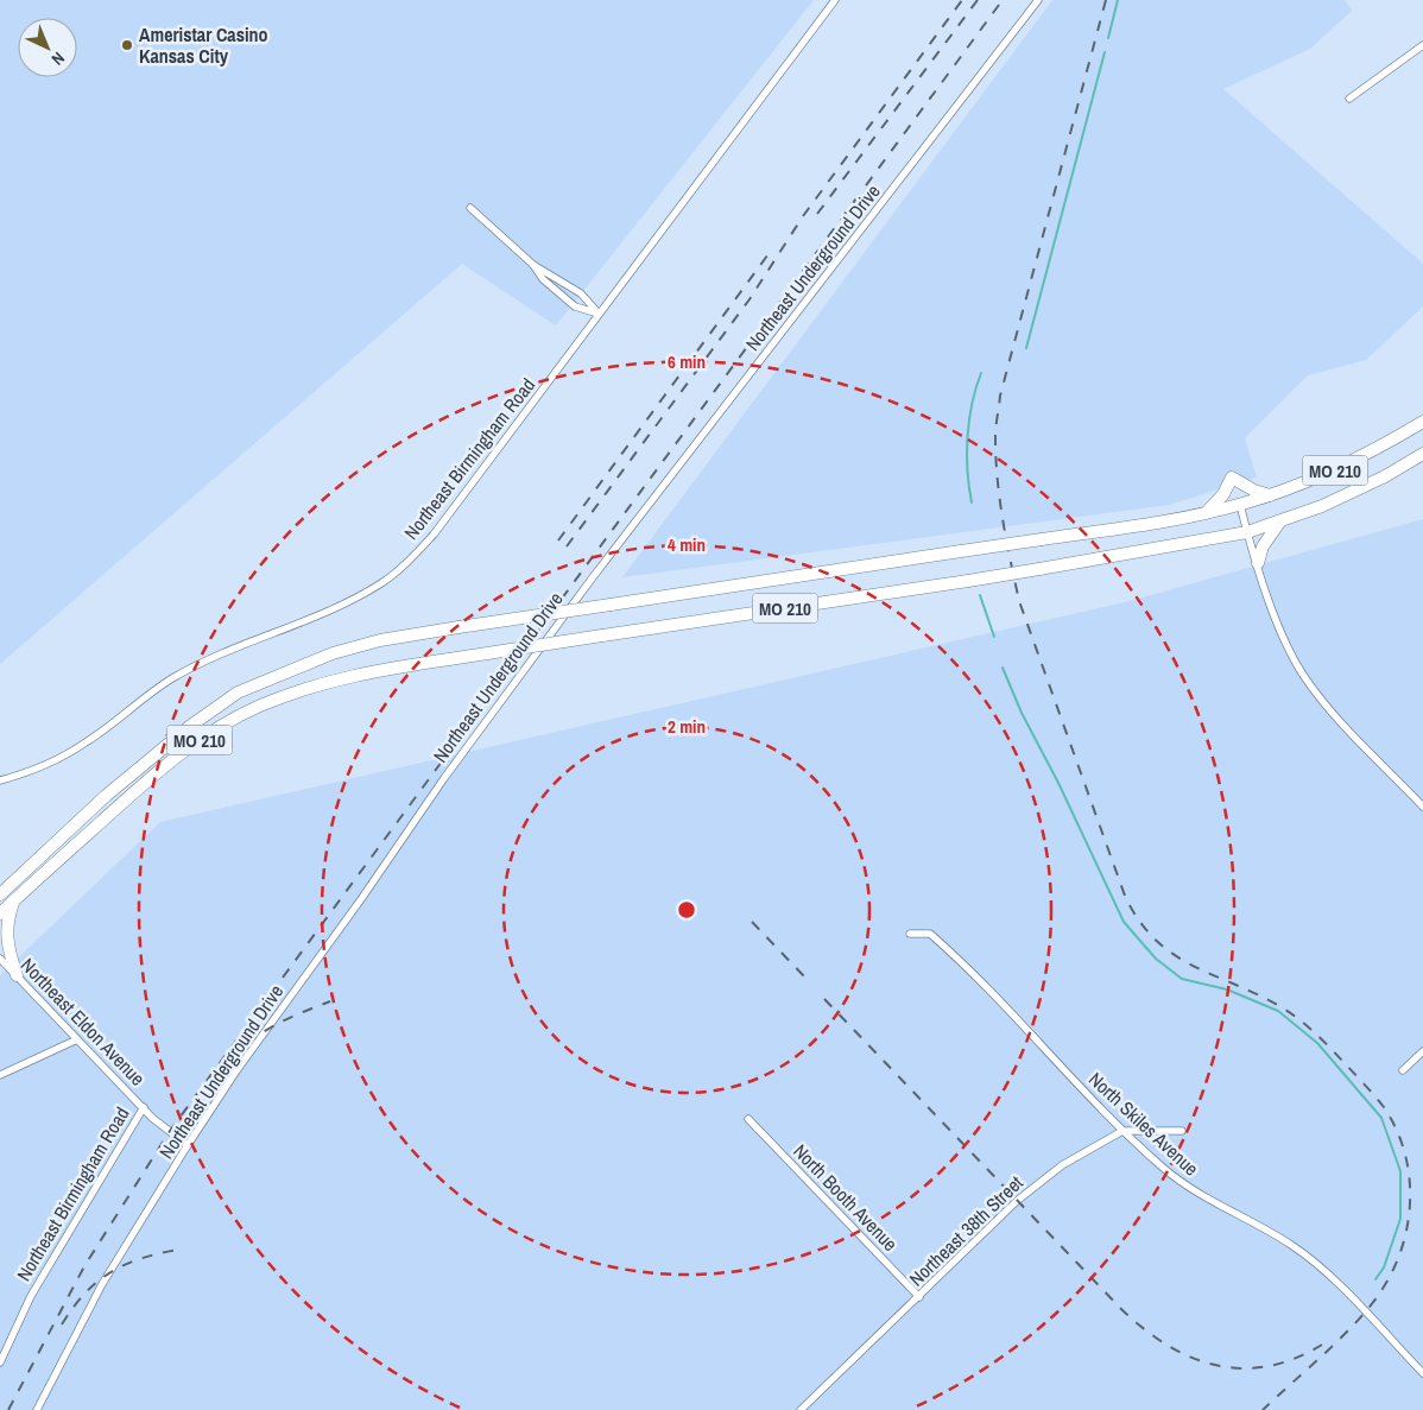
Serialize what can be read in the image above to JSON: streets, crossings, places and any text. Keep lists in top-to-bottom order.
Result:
{
  "streets": {
    "highway": ["MO 210"],
    "street": [
      "Northeast Underground Drive",
      "Northeast Birmingham Road",
      "Northeast Eldon Avenue",
      "North Skiles Avenue",
      "North Booth Avenue",
      "Northeast 38th Street"
    ]
  },
  "crossings": [
    ["Northeast Underground Drive", "Northeast Eldon Avenue"],
    ["Northeast Birmingham Road", "Northeast Eldon Avenue"],
    ["North Skiles Avenue", "Northeast 38th Street"],
    ["North Booth Avenue", "Northeast 38th Street"]
  ],
  "places": ["Ameristar Casino Kansas City"],
  "north": "bottom right",
  "rings": ["6 min", "4 min", "2 min"]
}
